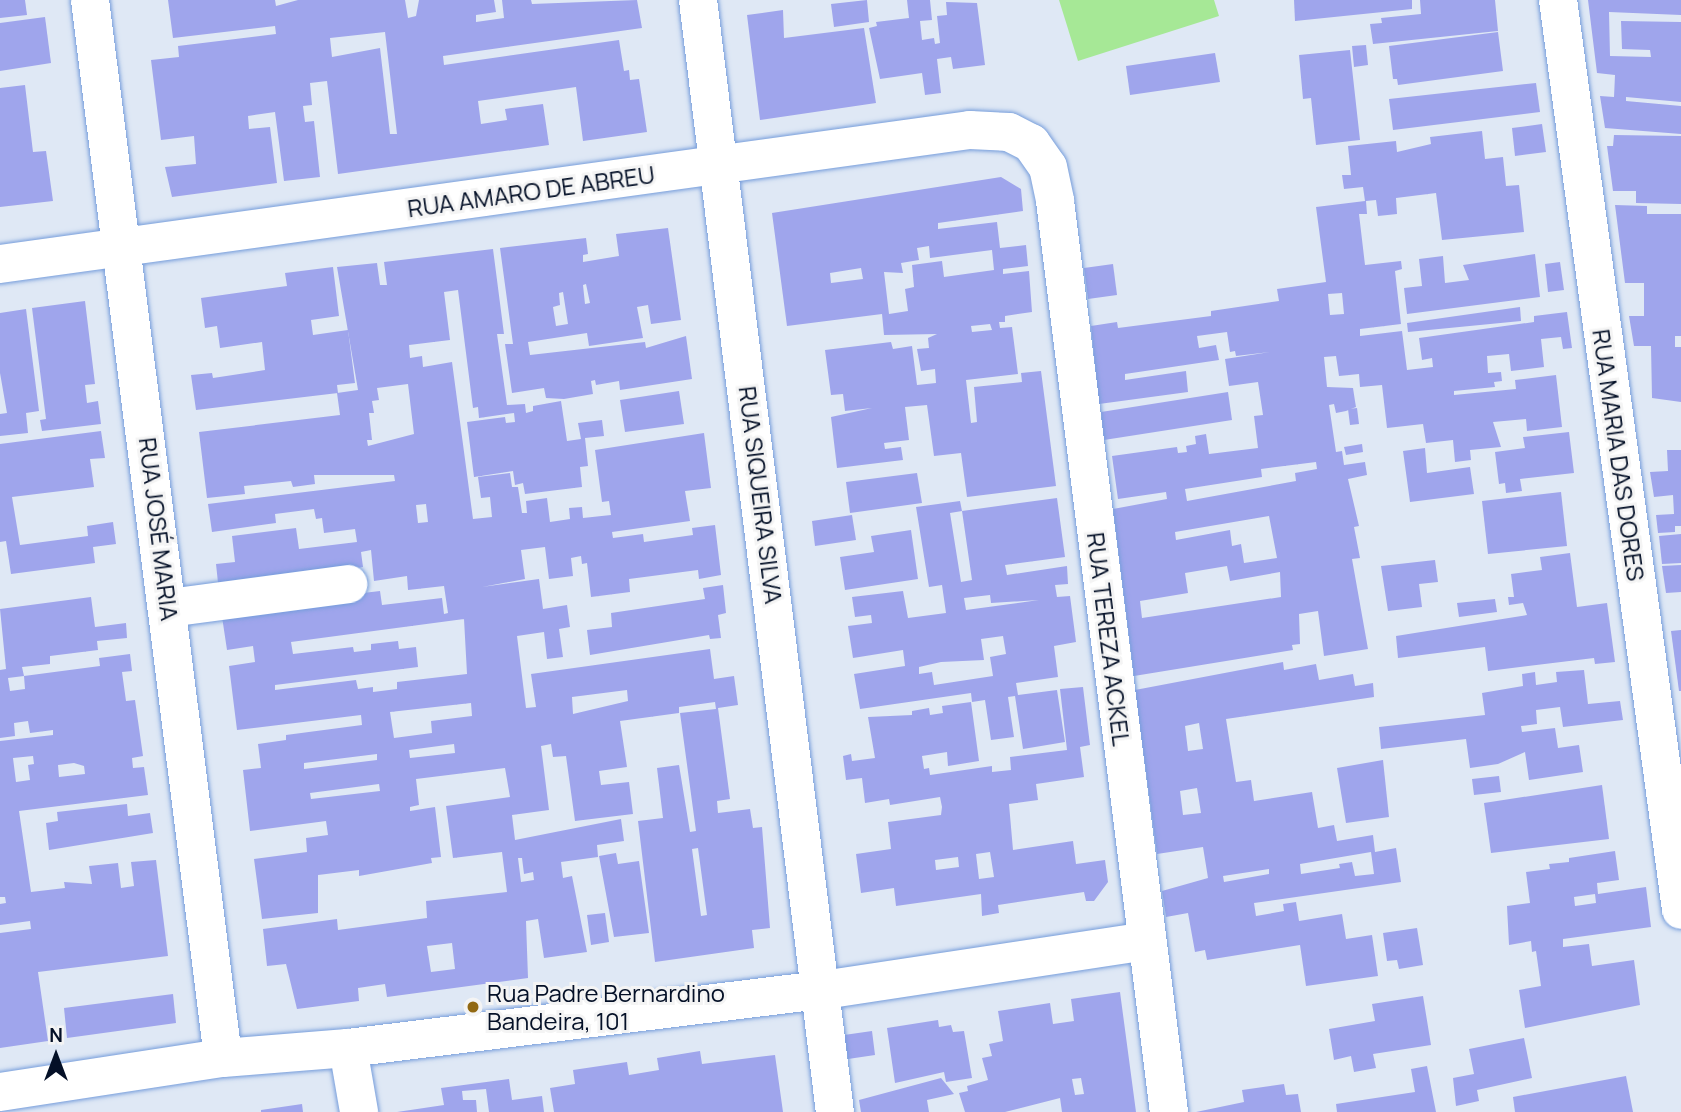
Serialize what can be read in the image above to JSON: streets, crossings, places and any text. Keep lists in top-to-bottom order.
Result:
{
  "streets": {
    "street": [
      "RUA AMARO DE ABREU",
      "RUA MARIA DAS DORES",
      "RUA SIQUEIRA SILVA",
      "RUA JOSÉ MARIA",
      "RUA TEREZA ACKEL"
    ]
  },
  "crossings": [
    ["RUA AMARO DE ABREU", "RUA SIQUEIRA SILVA"],
    ["RUA AMARO DE ABREU", "RUA JOSÉ MARIA"],
    ["RUA AMARO DE ABREU", "RUA TEREZA ACKEL"]
  ],
  "places": ["Rua Padre Bernardino Bandeira, 101"],
  "north": "top"
}
